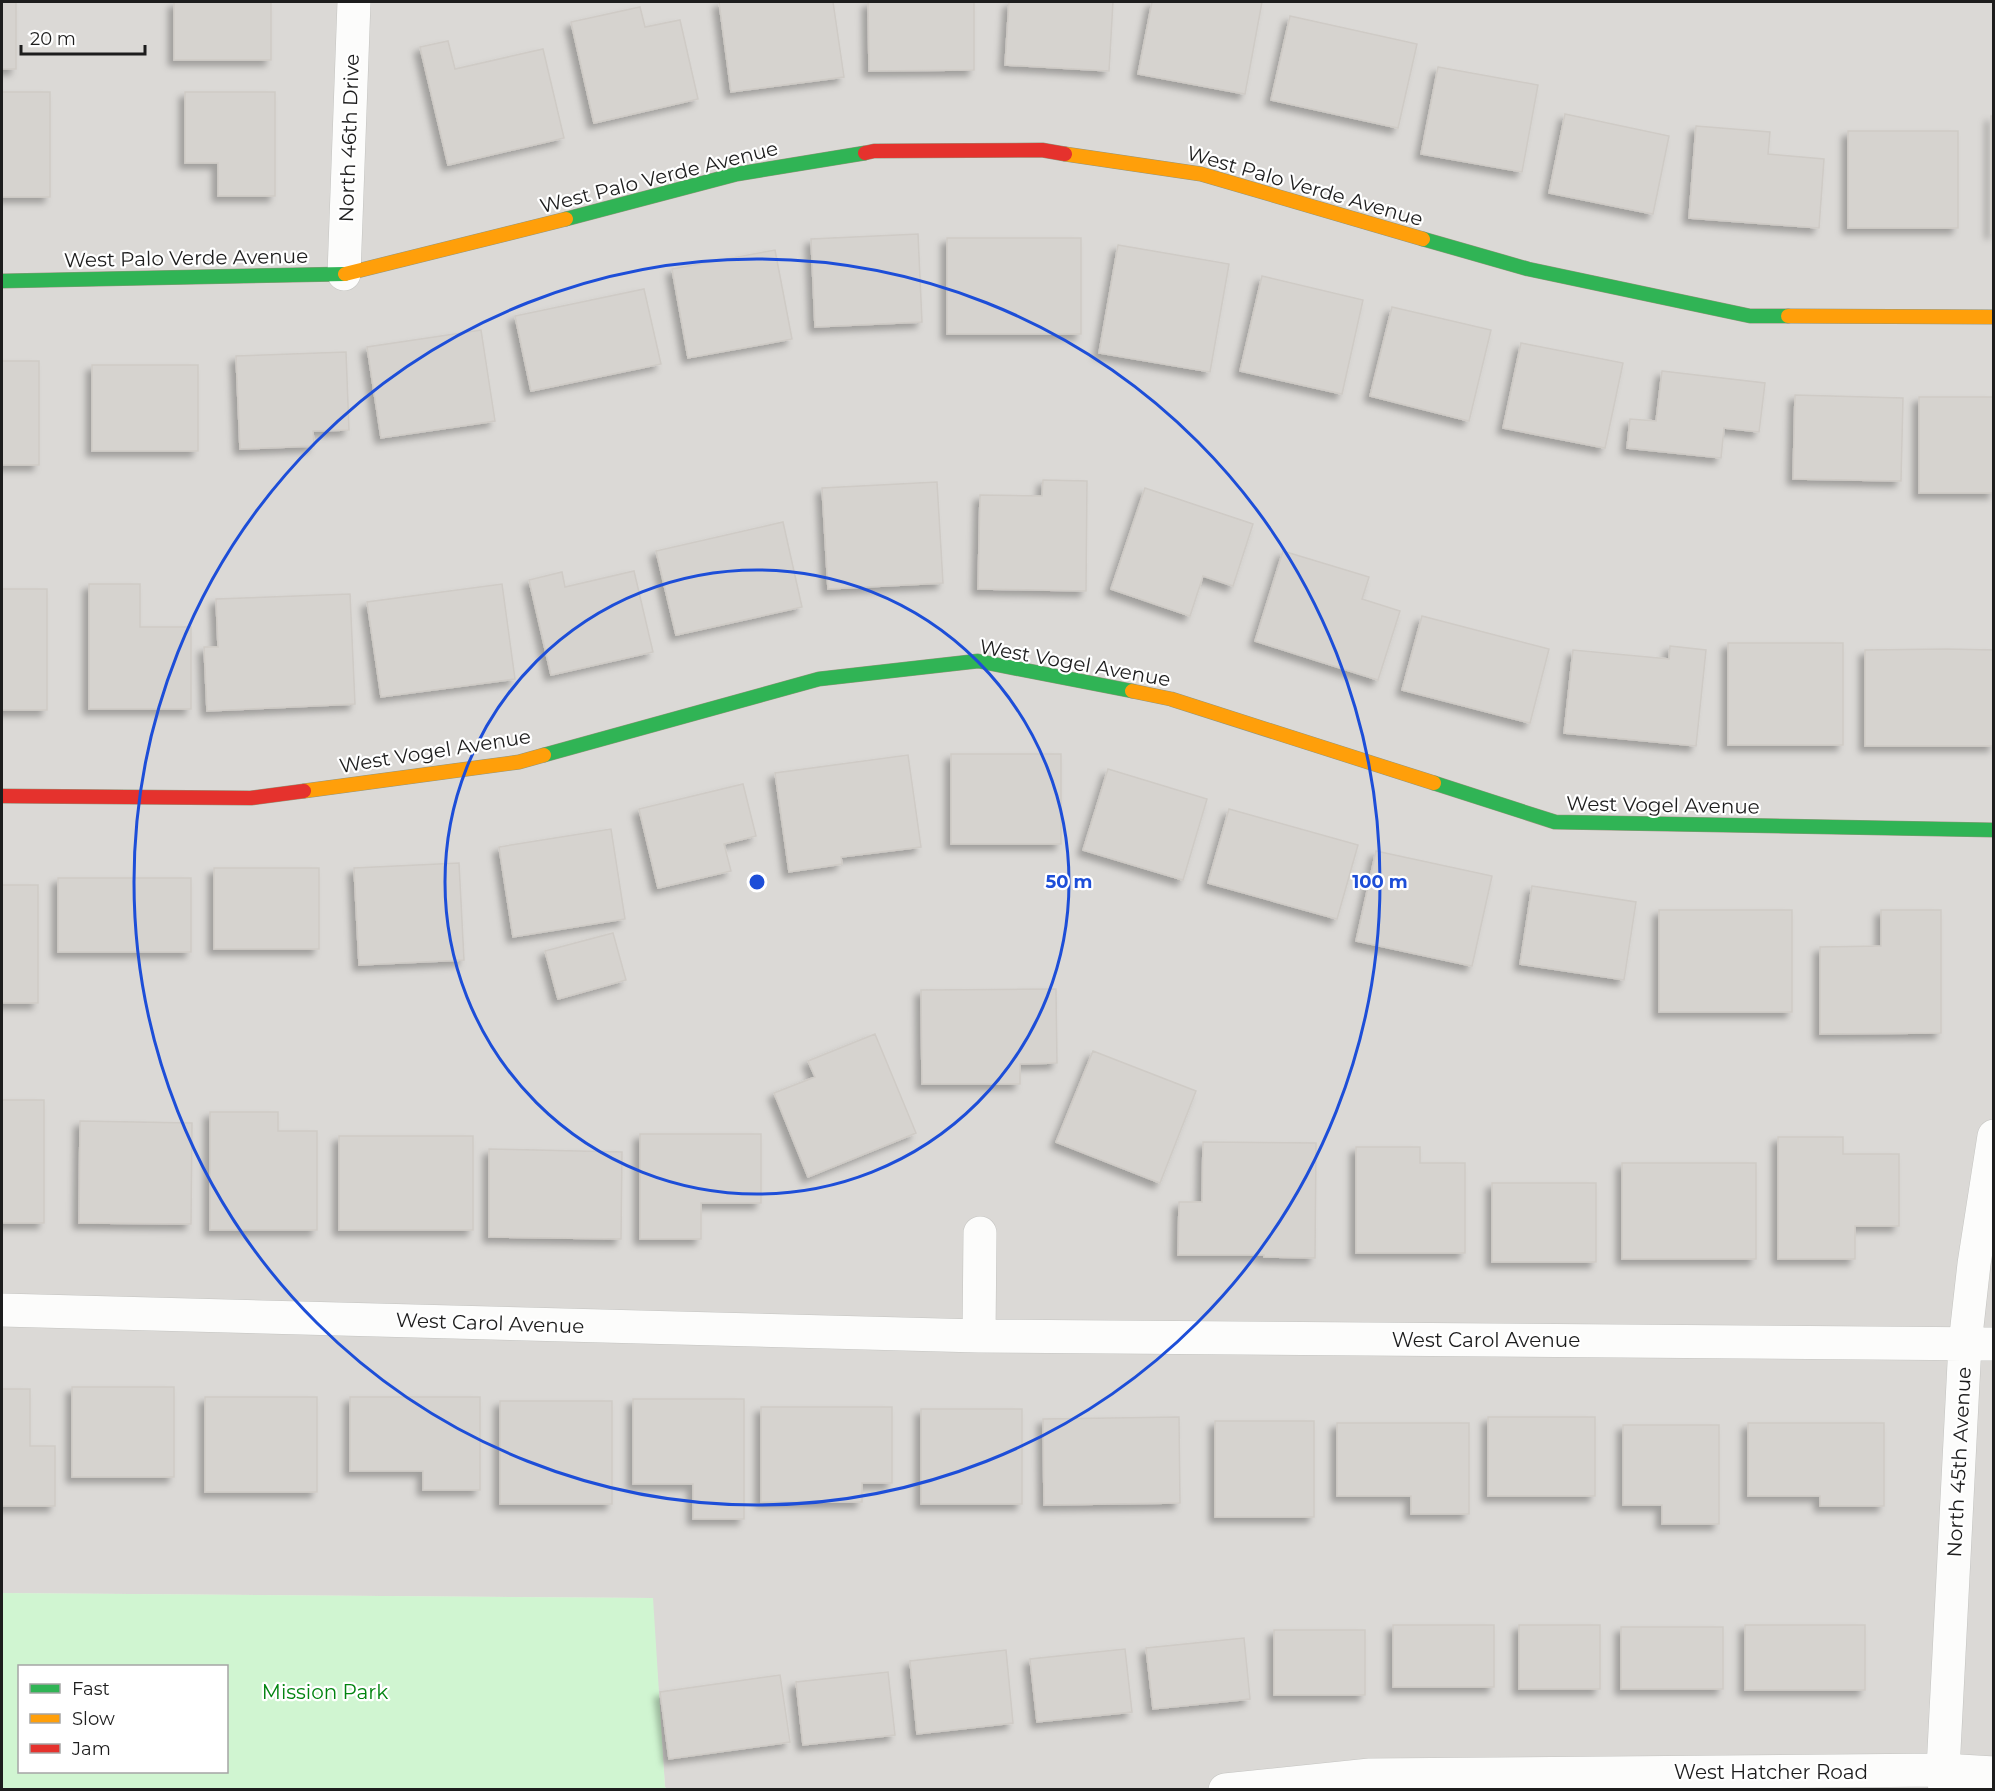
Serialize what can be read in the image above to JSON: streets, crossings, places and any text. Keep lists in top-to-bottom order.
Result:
{
  "streets": {
    "street": [
      "North 46th Drive",
      "West Palo Verde Avenue",
      "West Vogel Avenue",
      "West Carol Avenue",
      "North 45th Avenue",
      "West Hatcher Road"
    ]
  },
  "crossings": [
    ["North 46th Drive", "West Palo Verde Avenue"],
    ["West Carol Avenue", "North 45th Avenue"],
    ["North 45th Avenue", "West Hatcher Road"]
  ],
  "parks": ["Mission Park"],
  "legend": ["Fast", "Slow", "Jam"],
  "scale_bar": "20 m",
  "rings": ["50 m", "100 m"]
}
